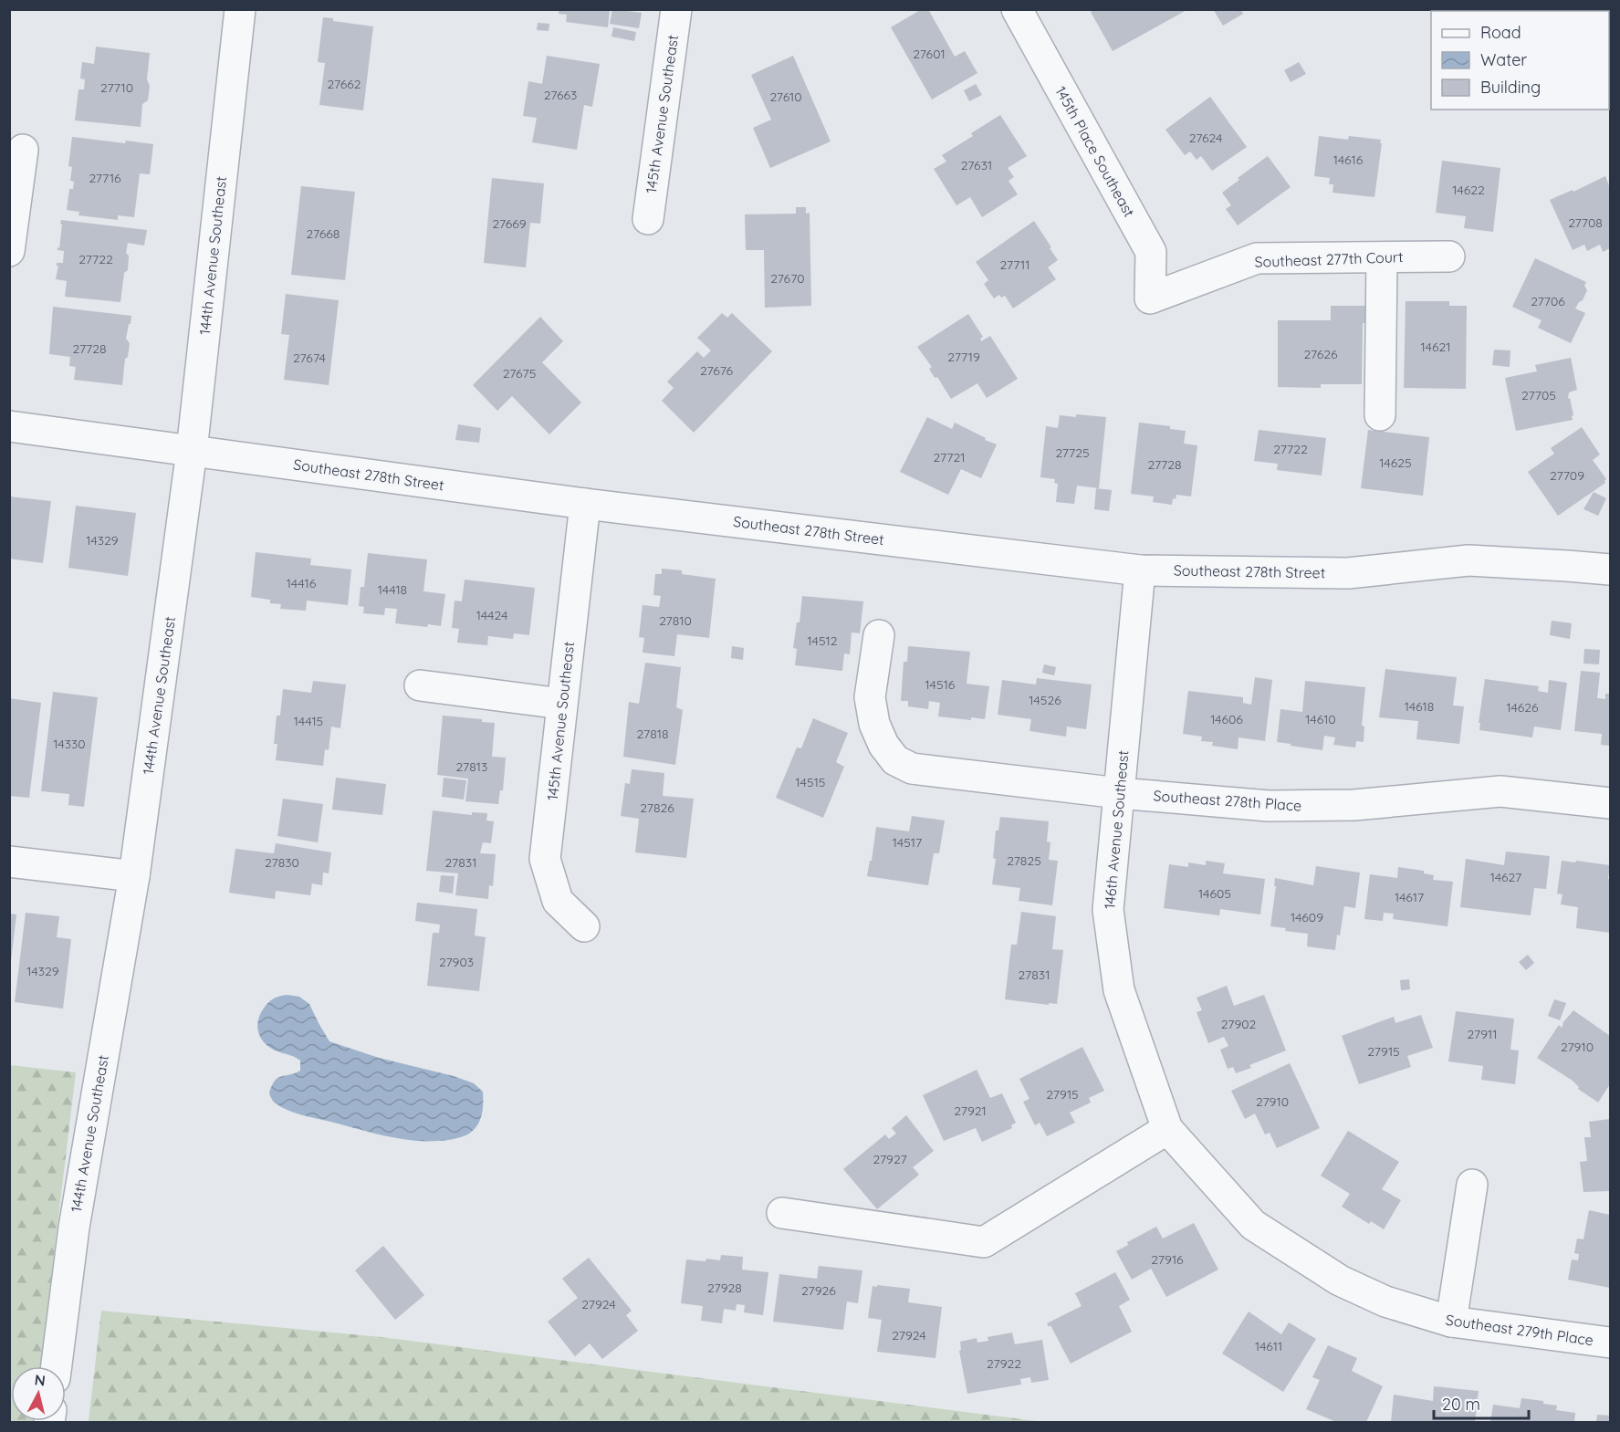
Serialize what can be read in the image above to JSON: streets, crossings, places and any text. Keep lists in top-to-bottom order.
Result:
{
  "streets": {
    "street": [
      "145th Avenue Southeast",
      "145th Place Southeast",
      "144th Avenue Southeast",
      "Southeast 277th Court",
      "Southeast 278th Street",
      "Southeast 278th Place",
      "146th Avenue Southeast",
      "Southeast 279th Place"
    ]
  },
  "crossings": [
    ["145th Avenue Southeast", "Southeast 278th Street"],
    ["145th Place Southeast", "Southeast 277th Court"],
    ["144th Avenue Southeast", "Southeast 278th Street"],
    ["Southeast 278th Street", "146th Avenue Southeast"],
    ["Southeast 278th Place", "146th Avenue Southeast"],
    ["146th Avenue Southeast", "Southeast 279th Place"]
  ],
  "house_numbers": [
    "27601",
    "27662",
    "27710",
    "27663",
    "27610",
    "27624",
    "14616",
    "27631",
    "27716",
    "14622",
    "27708",
    "27669",
    "27668",
    "27722",
    "27711",
    "27670",
    "27706",
    "14621",
    "27728",
    "27626",
    "27719",
    "27674",
    "27676",
    "27675",
    "27705",
    "27722",
    "27725",
    "27721",
    "14625",
    "27728",
    "27709",
    "14329",
    "14416",
    "14418",
    "14424",
    "27810",
    "14512",
    "14516",
    "14526",
    "14618",
    "14626",
    "14606",
    "14610",
    "14415",
    "27818",
    "14330",
    "27813",
    "14515",
    "27826",
    "14517",
    "27825",
    "27830",
    "27831",
    "14627",
    "14605",
    "14617",
    "14609",
    "27903",
    "14329",
    "27831",
    "27902",
    "27911",
    "27910",
    "27915",
    "27915",
    "27910",
    "27921",
    "27927",
    "27916",
    "27928",
    "27926",
    "27924",
    "27924",
    "14611",
    "27922"
  ],
  "legend": ["Road", "Water", "Building"],
  "scale_bar": "20 m",
  "north": "top"
}
